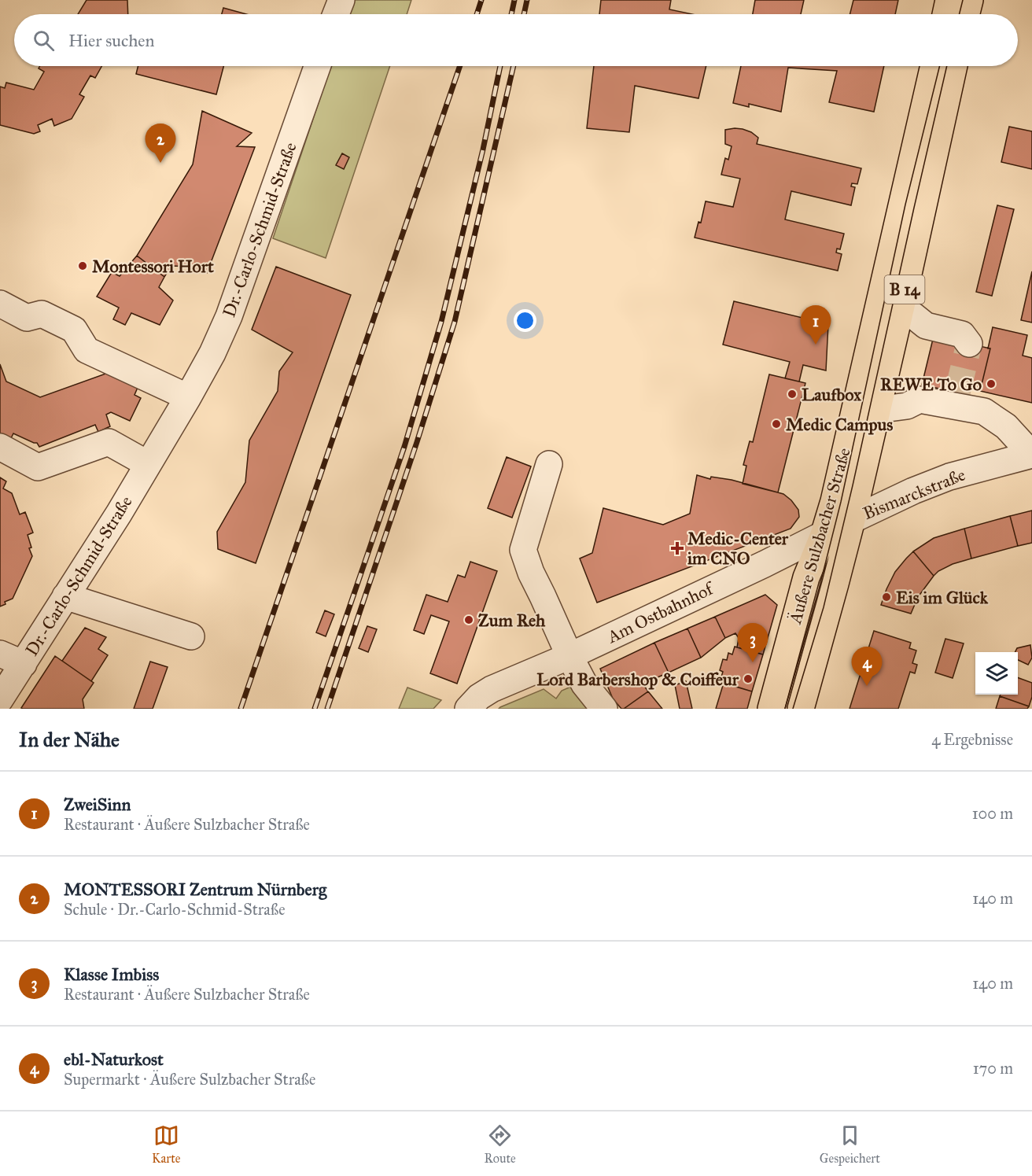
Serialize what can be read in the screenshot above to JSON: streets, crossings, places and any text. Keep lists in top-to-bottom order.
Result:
{
  "streets": {
    "main road": ["B 14", "Äußere Sulzbacher Straße"],
    "street": ["Dr.-Carlo-Schmid-Straße", "Bismarckstraße", "Am Ostbahnhof"]
  },
  "crossings": [
    ["Bismarckstraße", "Äußere Sulzbacher Straße"],
    ["Bismarckstraße", "Am Ostbahnhof"],
    ["Äußere Sulzbacher Straße", "Am Ostbahnhof"]
  ],
  "places": {
    "other": [
      "Montessori Hort",
      "REWE To Go",
      "Laufbox",
      "Medic Campus",
      "Eis im Glück",
      "Zum Reh",
      "Lord Barbershop & Coiffeur"
    ],
    "health": ["Medic-Center im CNO"]
  },
  "page": {
    "search": "Hier suchen",
    "pins": [
      "2",
      "1",
      "3",
      "4"
    ],
    "heading": ["In der Nähe", "4 Ergebnisse"],
    "list": [
      {
        "mark": "1",
        "name": "ZweiSinn",
        "note": "Restaurant · Äußere Sulzbacher Straße",
        "value": "100 m"
      },
      {
        "mark": "2",
        "name": "MONTESSORI Zentrum Nürnberg",
        "note": "Schule · Dr.-Carlo-Schmid-Straße",
        "value": "140 m"
      },
      {
        "mark": "3",
        "name": "Klasse Imbiss",
        "note": "Restaurant · Äußere Sulzbacher Straße",
        "value": "140 m"
      },
      {
        "mark": "4",
        "name": "ebl-Naturkost",
        "note": "Supermarkt · Äußere Sulzbacher Straße",
        "value": "170 m"
      }
    ],
    "nav": ["Karte", "Route", "Gespeichert"]
  }
}
